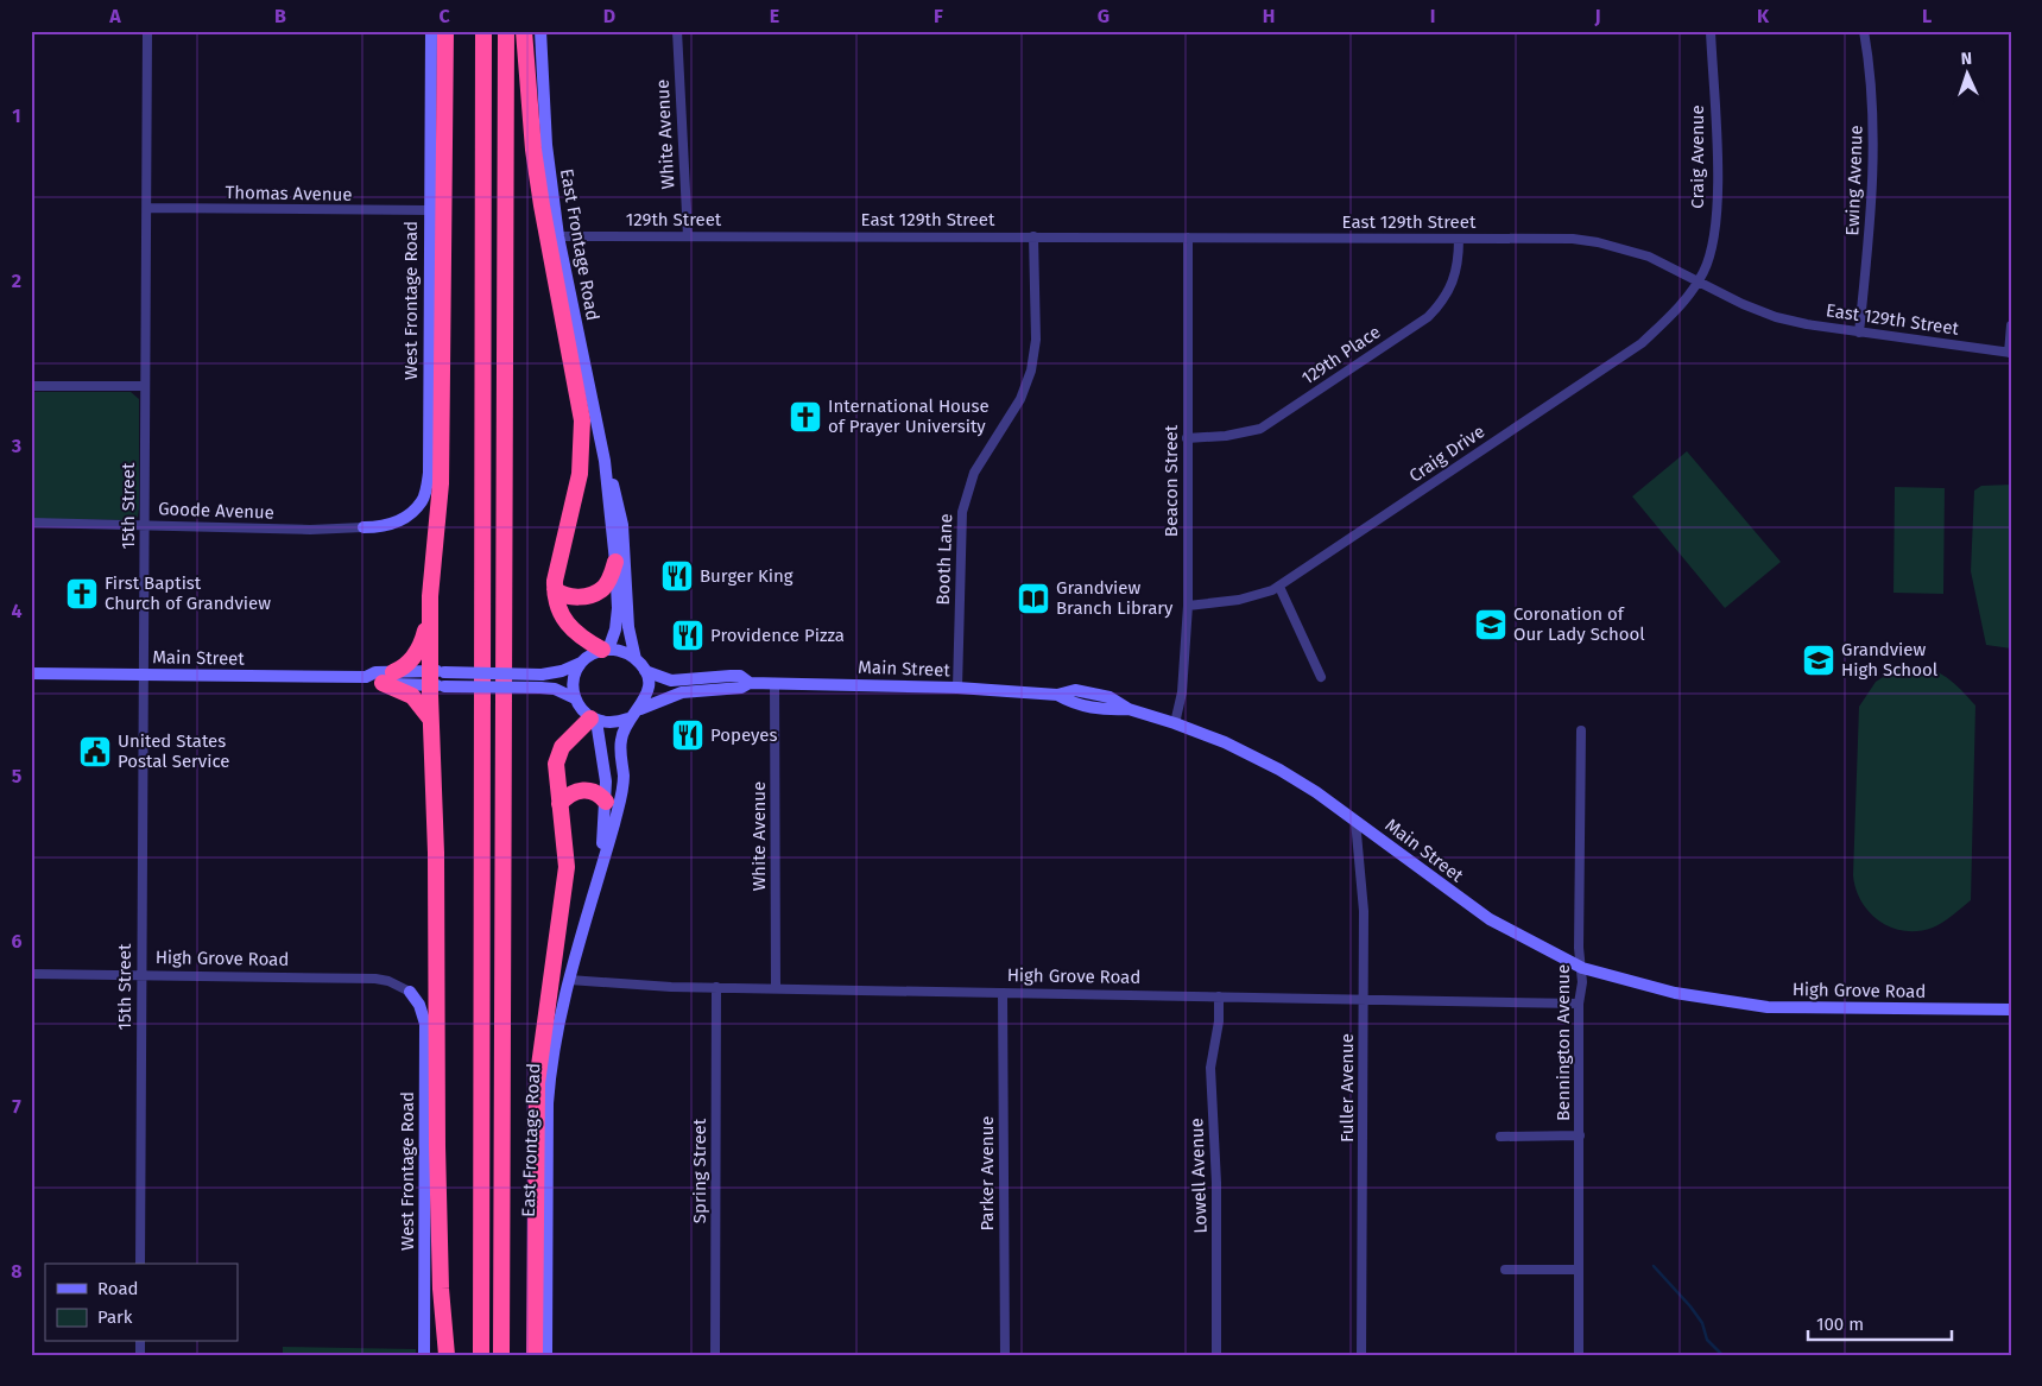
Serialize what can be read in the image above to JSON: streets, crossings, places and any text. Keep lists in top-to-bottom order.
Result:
{
  "streets": {
    "street": [
      "White Avenue",
      "Craig Avenue",
      "Ewing Avenue",
      "Thomas Avenue",
      "129th Street",
      "East 129th Street",
      "East Frontage Road",
      "West Frontage Road",
      "129th Place",
      "Craig Drive",
      "Beacon Street",
      "15th Street",
      "Goode Avenue",
      "Booth Lane",
      "Main Street",
      "High Grove Road",
      "Bennington Avenue",
      "Fuller Avenue",
      "Spring Street",
      "Parker Avenue",
      "Lowell Avenue"
    ]
  },
  "crossings": [
    ["White Avenue", "129th Street"],
    ["White Avenue", "Main Street"],
    ["White Avenue", "High Grove Road"],
    ["Craig Avenue", "East 129th Street"],
    ["Craig Avenue", "Craig Drive"],
    ["Ewing Avenue", "East 129th Street"],
    ["Thomas Avenue", "West Frontage Road"],
    ["Thomas Avenue", "15th Street"],
    ["129th Street", "East 129th Street"],
    ["129th Street", "East Frontage Road"],
    ["East 129th Street", "129th Place"],
    ["East 129th Street", "Craig Drive"],
    ["East 129th Street", "Beacon Street"],
    ["East 129th Street", "Booth Lane"],
    ["East Frontage Road", "Main Street"],
    ["East Frontage Road", "High Grove Road"],
    ["West Frontage Road", "Goode Avenue"],
    ["West Frontage Road", "High Grove Road"],
    ["129th Place", "Beacon Street"],
    ["Craig Drive", "Beacon Street"],
    ["Beacon Street", "Main Street"],
    ["15th Street", "Goode Avenue"],
    ["15th Street", "Main Street"],
    ["15th Street", "High Grove Road"],
    ["Booth Lane", "Main Street"],
    ["Main Street", "High Grove Road"],
    ["Main Street", "Bennington Avenue"],
    ["Main Street", "Fuller Avenue"],
    ["High Grove Road", "Bennington Avenue"],
    ["High Grove Road", "Fuller Avenue"],
    ["High Grove Road", "Spring Street"],
    ["High Grove Road", "Parker Avenue"],
    ["High Grove Road", "Lowell Avenue"]
  ],
  "places": {
    "church": ["International House of Prayer University", "First Baptist Church of Grandview"],
    "restaurant": ["Burger King", "Providence Pizza", "Popeyes"],
    "library": ["Grandview Branch Library"],
    "school or university": ["Coronation of Our Lady School", "Grandview High School"],
    "public building": ["United States Postal Service"]
  },
  "legend": ["Road", "Park"],
  "scale_bar": "100 m",
  "north": "top",
  "grid": {
    "columns": [
      "A",
      "B",
      "C",
      "D",
      "E",
      "F",
      "G",
      "H",
      "I",
      "J",
      "K",
      "L"
    ],
    "rows": [
      "1",
      "2",
      "3",
      "4",
      "5",
      "6",
      "7",
      "8"
    ]
  }
}
